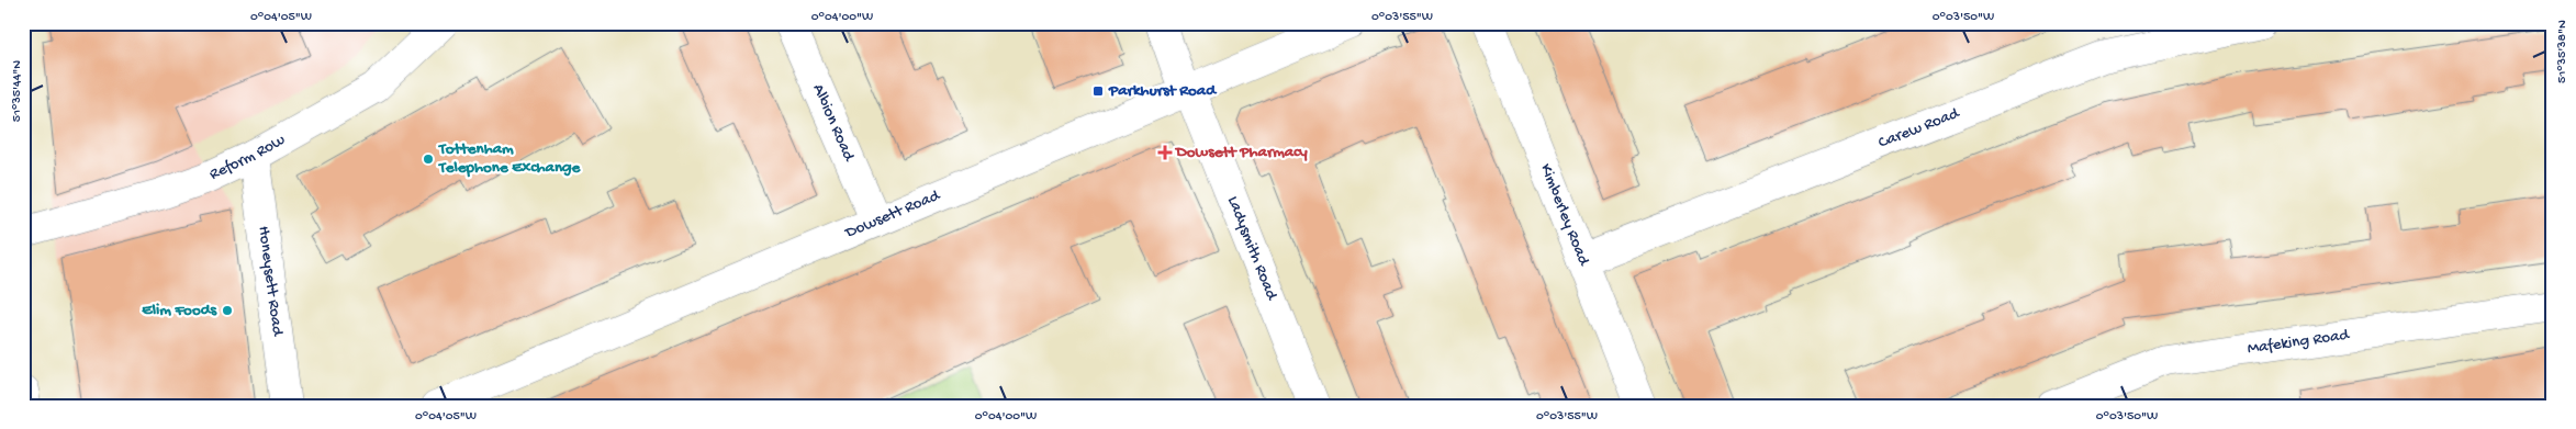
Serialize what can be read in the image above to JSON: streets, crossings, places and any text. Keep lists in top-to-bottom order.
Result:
{
  "streets": {
    "street": [
      "Albion Road",
      "Carew Road",
      "Reform Row",
      "Dowsett Road",
      "Kimberley Road",
      "Ladysmith Road",
      "Honeysett Road",
      "Mafeking Road"
    ]
  },
  "crossings": [
    ["Albion Road", "Dowsett Road"],
    ["Carew Road", "Kimberley Road"],
    ["Reform Row", "Honeysett Road"],
    ["Dowsett Road", "Ladysmith Road"]
  ],
  "places": {
    "transit": ["Parkhurst Road"],
    "health": ["Dowsett Pharmacy"],
    "other": ["Tottenham Telephone Exchange", "Elim Foods"]
  },
  "coordinates": [
    "0°04'05\"W",
    "0°04'00\"W",
    "0°03'55\"W",
    "0°03'50\"W",
    "51°35'38\"N",
    "51°35'44\"N"
  ]
}
